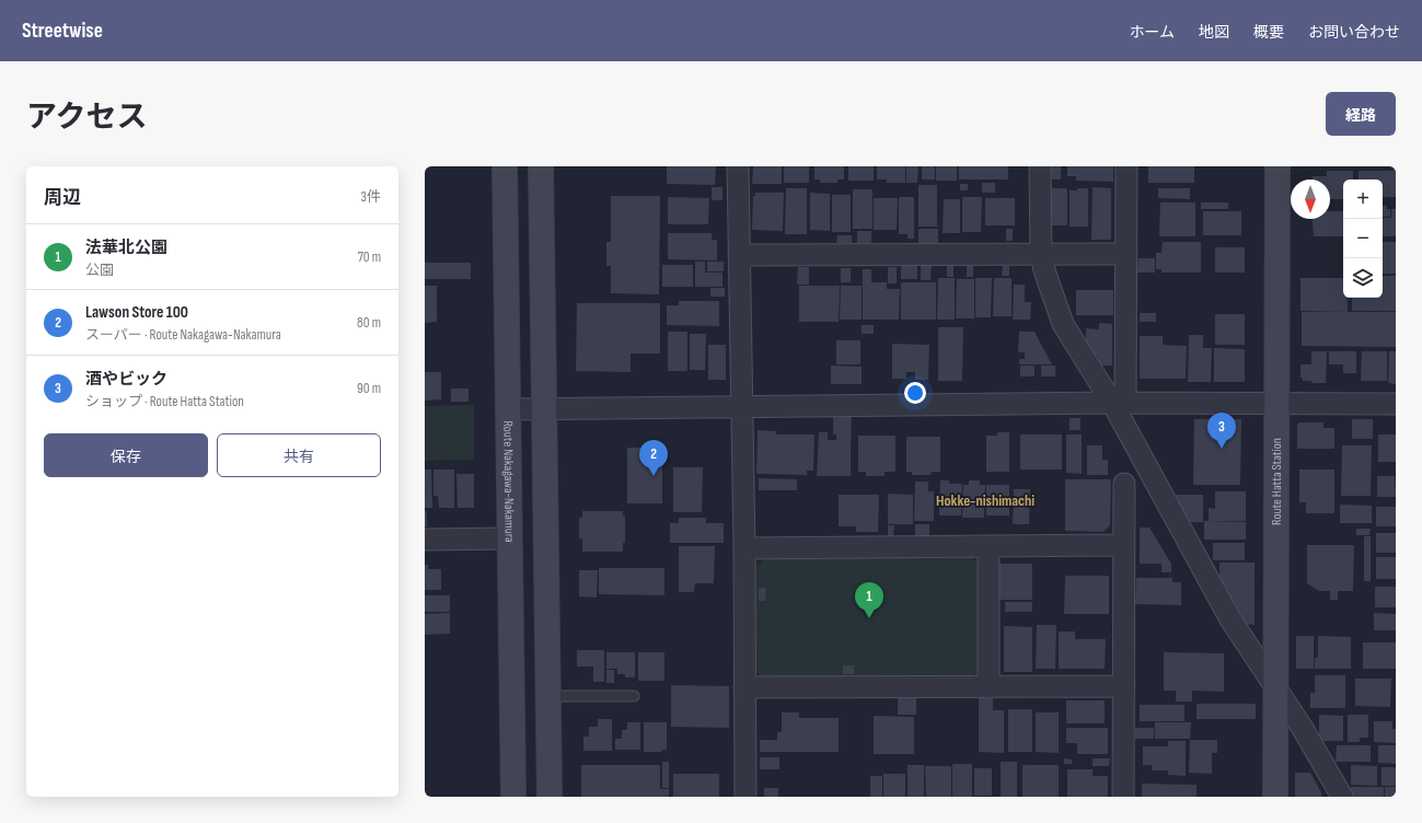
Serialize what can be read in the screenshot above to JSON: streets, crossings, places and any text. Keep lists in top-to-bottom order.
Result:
{
  "streets": {
    "main road": ["Route Nakagawa-Nakamura", "Route Hatta Station"]
  },
  "districts": ["Hokke-nishimachi"],
  "north": "bottom",
  "page": {
    "header": "Streetwise",
    "nav": [
      "ホーム",
      "地図",
      "概要",
      "お問い合わせ"
    ],
    "title": "アクセス",
    "buttons": [
      "経路",
      ["保存", "共有"]
    ],
    "heading": ["周辺", "3件"],
    "map_buttons": ["+", "−"],
    "list": [
      {
        "mark": "1",
        "name": "法華北公園",
        "note": "公園",
        "value": "70 m"
      },
      {
        "mark": "2",
        "name": "Lawson Store 100",
        "note": "スーパー · Route Nakagawa-Nakamura",
        "value": "80 m"
      },
      {
        "mark": "3",
        "name": "酒やビック",
        "note": "ショップ · Route Hatta Station",
        "value": "90 m"
      }
    ],
    "pins": ["3", "2", "1"]
  }
}
